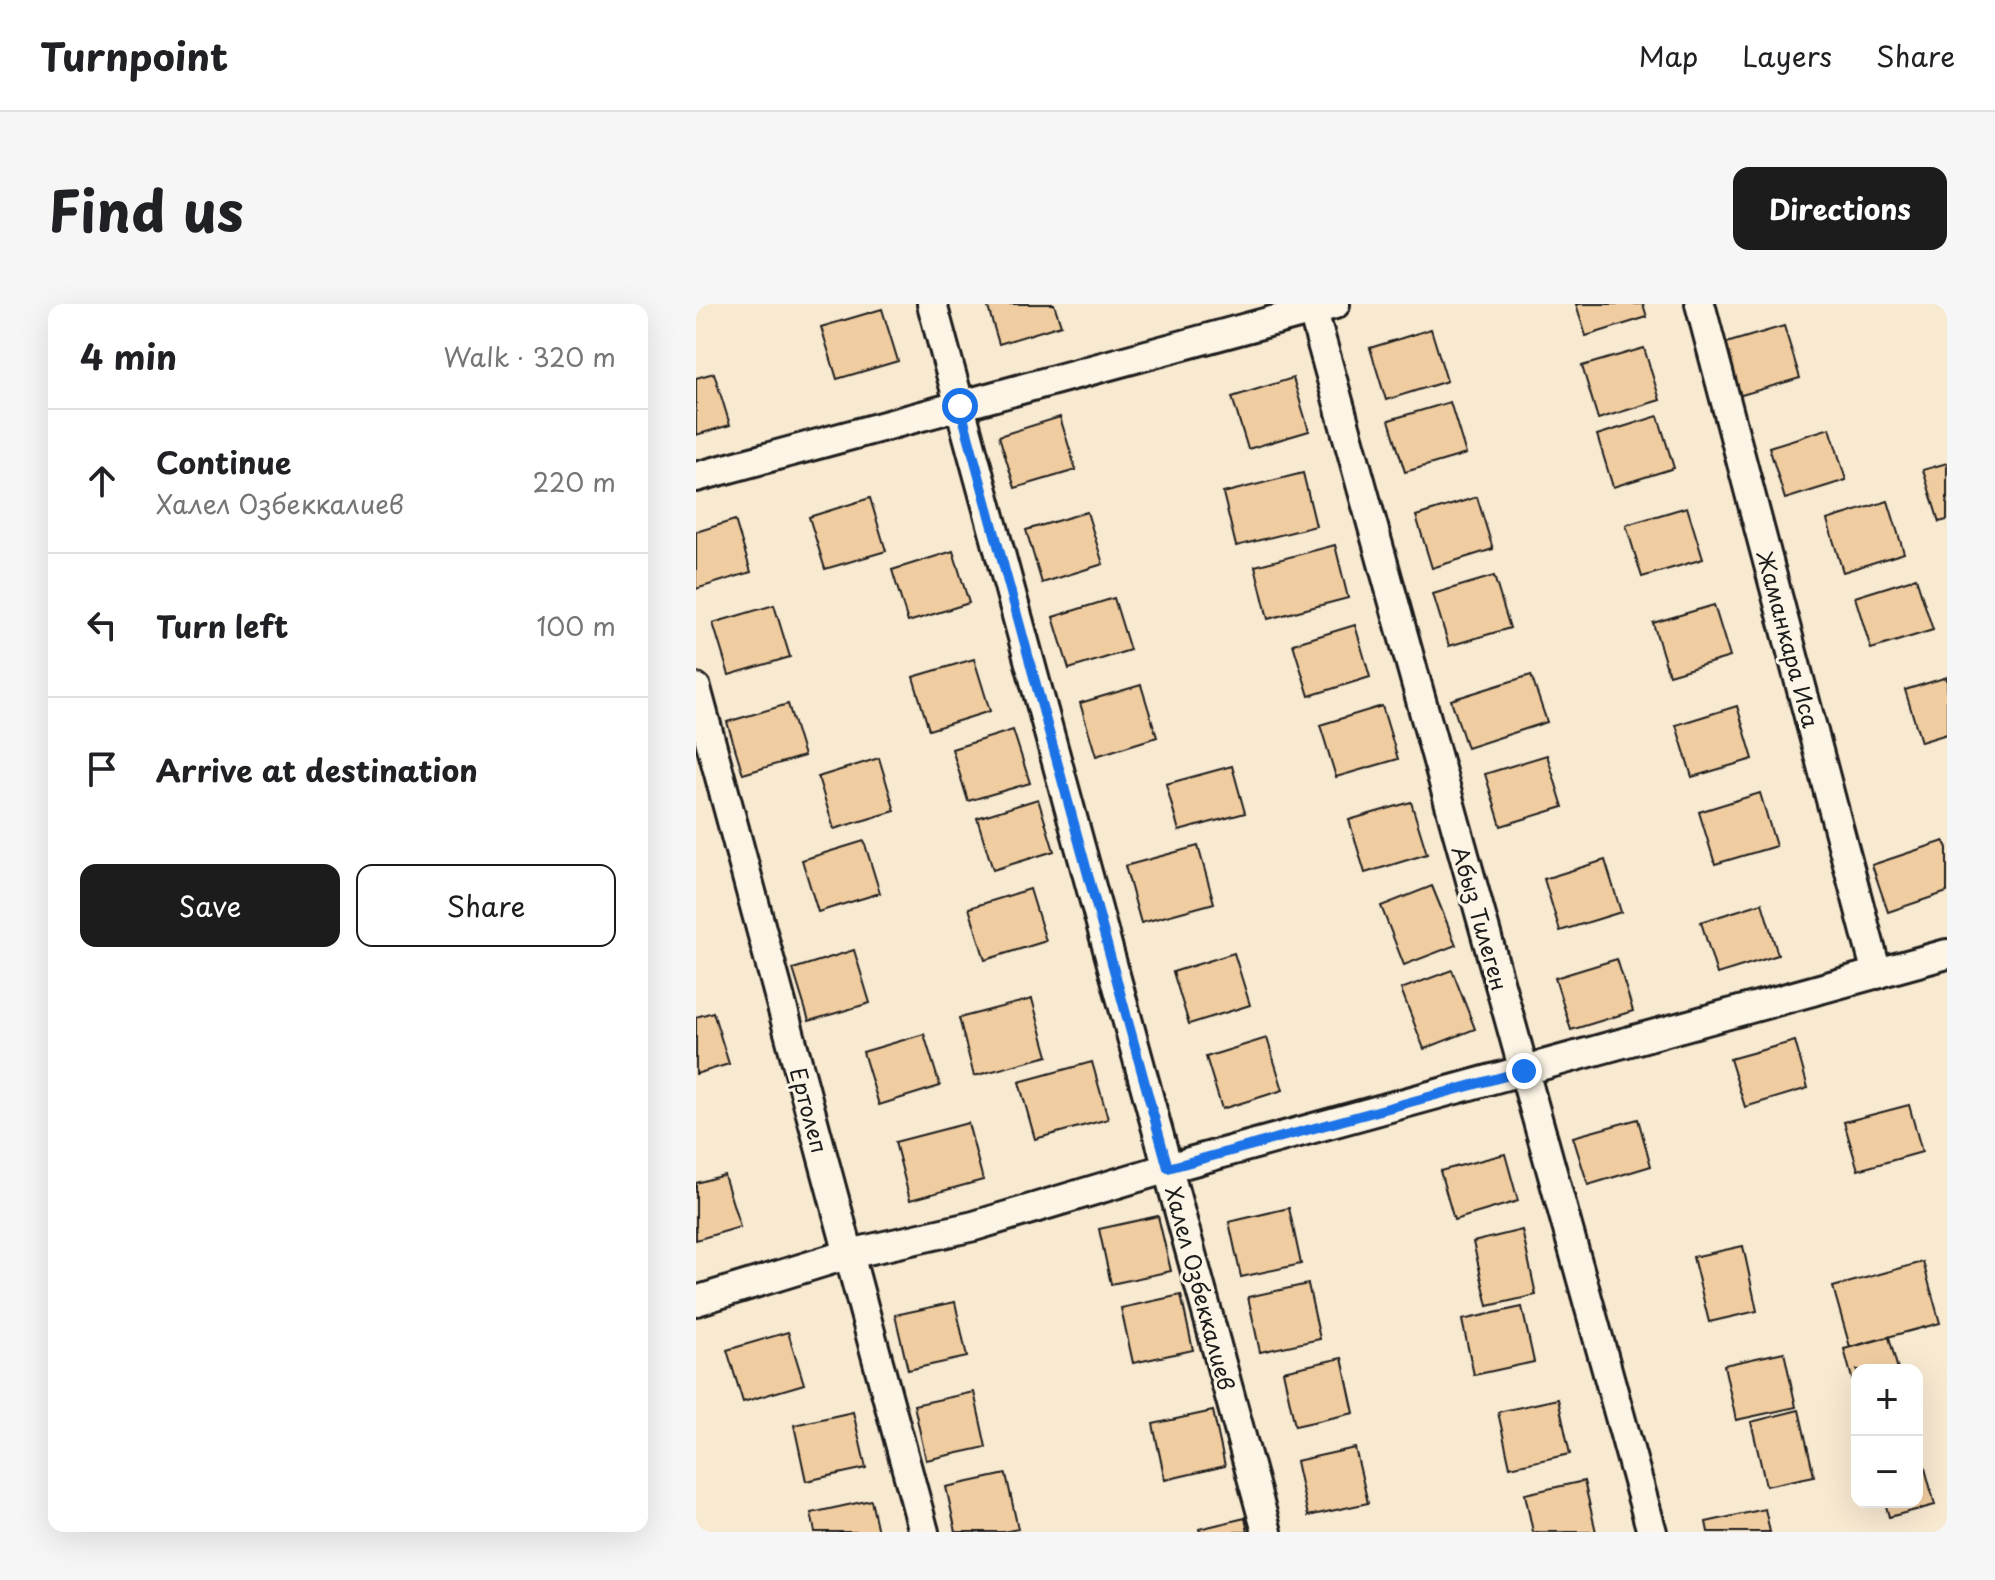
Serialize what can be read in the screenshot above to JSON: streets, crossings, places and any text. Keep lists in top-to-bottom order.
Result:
{
  "streets": {
    "street": [
      "Жаманкара Иса",
      "Абыз Тилеген",
      "Ертолеп",
      "Халел Озбеккалиев"
    ]
  },
  "page": {
    "header": "Turnpoint",
    "nav": ["Map", "Layers", "Share"],
    "title": "Find us",
    "buttons": [
      "Directions",
      ["Save", "Share"]
    ],
    "heading": ["4 min", "Walk · 320 m"],
    "list": [
      ["Continue", "Халел Озбеккалиев", "220 m"],
      ["Turn left", "100 m"],
      "Arrive at destination"
    ],
    "map_buttons": ["+", "−"]
  }
}
